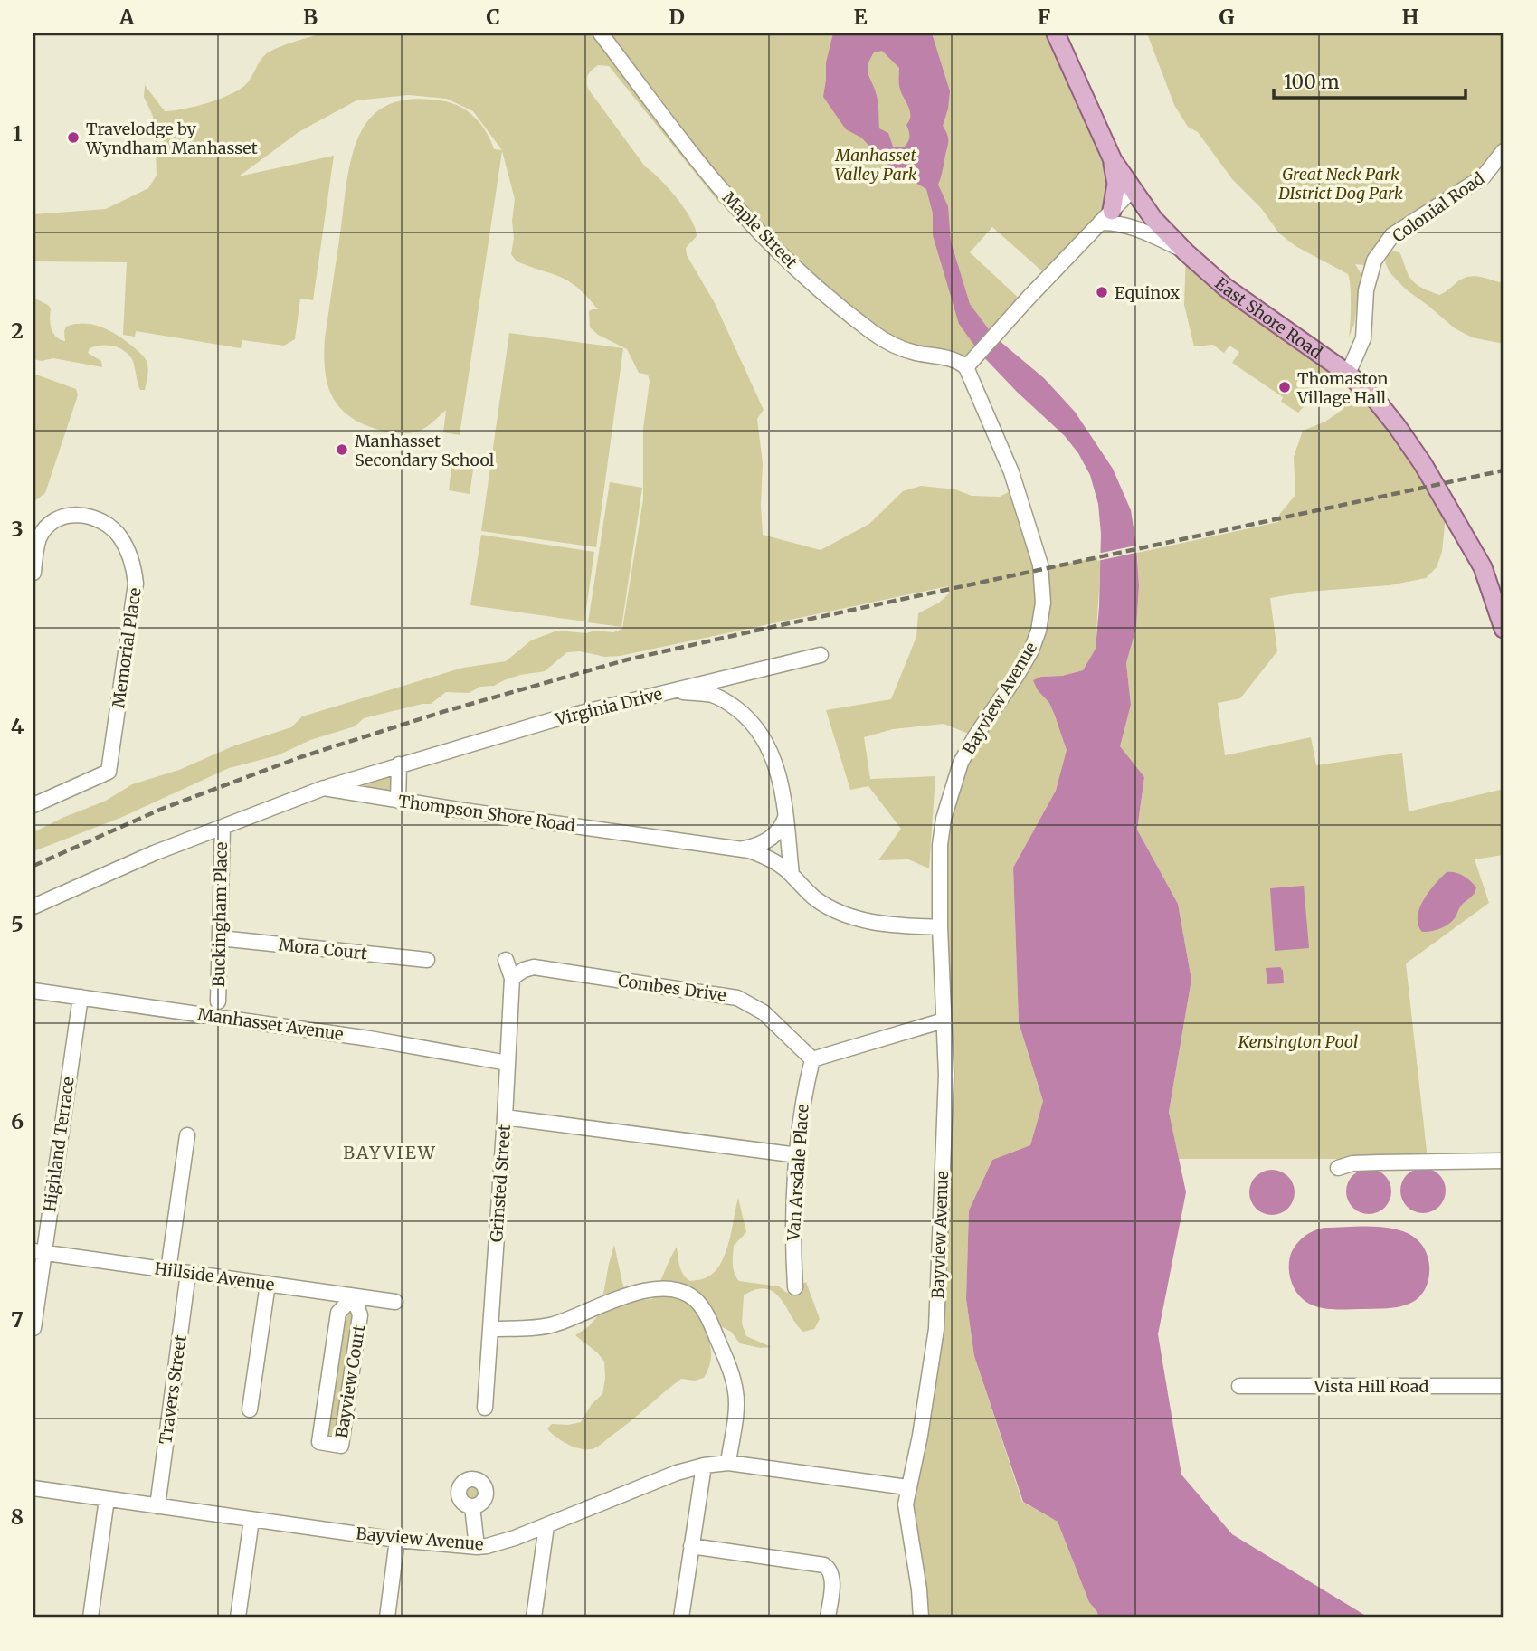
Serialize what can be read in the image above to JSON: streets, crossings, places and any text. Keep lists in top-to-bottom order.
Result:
{
  "streets": {
    "main road": ["East Shore Road"],
    "street": [
      "Colonial Road",
      "Maple Street",
      "Memorial Place",
      "Bayview Avenue",
      "Virginia Drive",
      "Thompson Shore Road",
      "Buckingham Place",
      "Mora Court",
      "Combes Drive",
      "Manhasset Avenue",
      "Highland Terrace",
      "Van Arsdale Place",
      "Grinsted Street",
      "Hillside Avenue",
      "Bayview Court",
      "Vista Hill Road",
      "Travers Street"
    ]
  },
  "crossings": [
    ["Colonial Road", "East Shore Road"],
    ["Maple Street", "Bayview Avenue"],
    ["Bayview Avenue", "Thompson Shore Road"],
    ["Bayview Avenue", "Travers Street"],
    ["Virginia Drive", "Thompson Shore Road"],
    ["Buckingham Place", "Mora Court"],
    ["Combes Drive", "Van Arsdale Place"],
    ["Combes Drive", "Grinsted Street"],
    ["Manhasset Avenue", "Highland Terrace"],
    ["Manhasset Avenue", "Grinsted Street"],
    ["Highland Terrace", "Hillside Avenue"],
    ["Hillside Avenue", "Bayview Court"],
    ["Hillside Avenue", "Travers Street"]
  ],
  "districts": ["BAYVIEW"],
  "parks": ["Manhasset Valley Park", "Great Neck Park DIstrict Dog Park", "Kensington Pool"],
  "places": [
    "Travelodge by Wyndham Manhasset",
    "Equinox",
    "Thomaston Village Hall",
    "Manhasset Secondary School"
  ],
  "scale_bar": "100 m",
  "grid": {
    "columns": [
      "A",
      "B",
      "C",
      "D",
      "E",
      "F",
      "G",
      "H"
    ],
    "rows": [
      "1",
      "2",
      "3",
      "4",
      "5",
      "6",
      "7",
      "8"
    ]
  }
}
